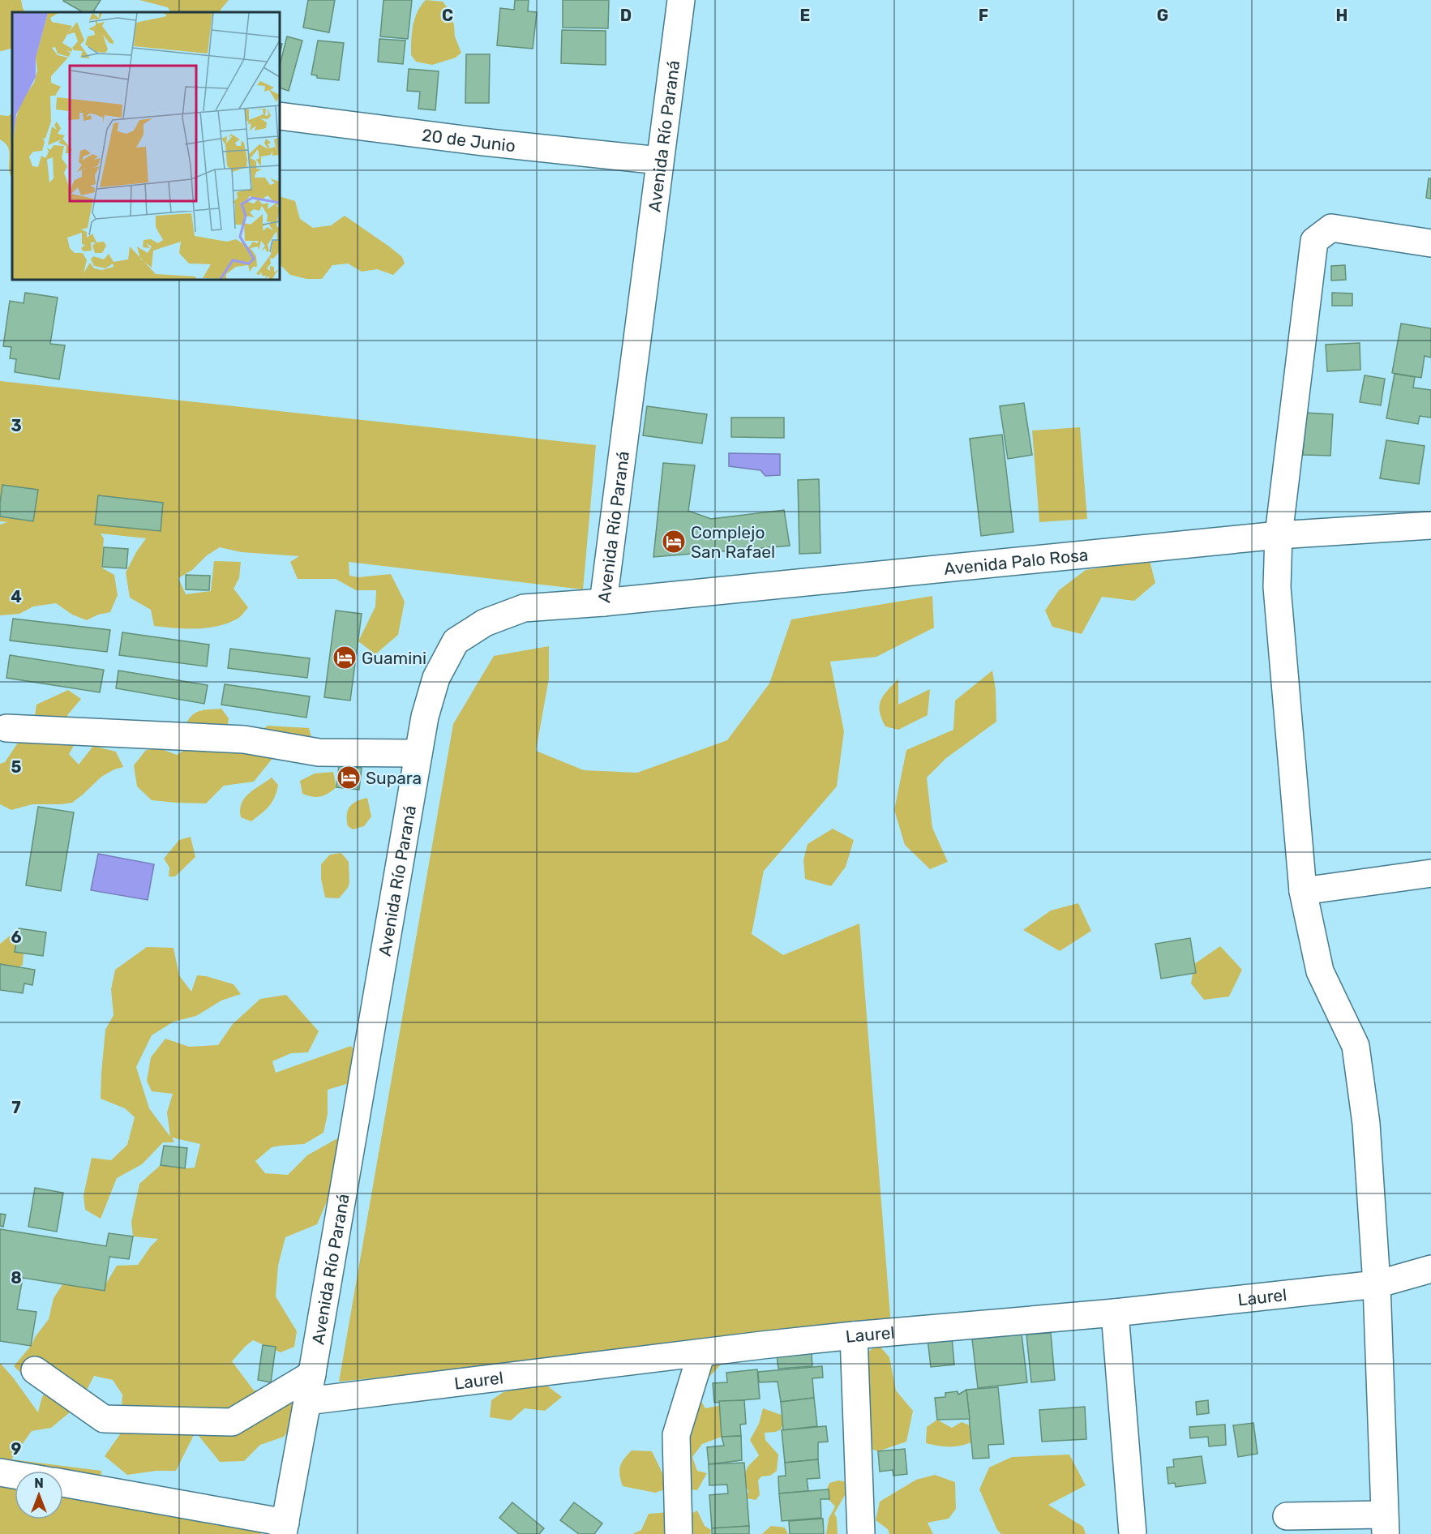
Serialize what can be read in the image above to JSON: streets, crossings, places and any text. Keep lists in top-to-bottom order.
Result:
{
  "streets": {
    "street": [
      "Avenida Río Paraná",
      "20 de Junio",
      "Avenida Palo Rosa",
      "Laurel"
    ]
  },
  "crossings": [
    ["Avenida Río Paraná", "20 de Junio"],
    ["Avenida Río Paraná", "Avenida Palo Rosa"],
    ["Avenida Río Paraná", "Laurel"]
  ],
  "places": {
    "hotel": ["Complejo San Rafael", "Guamini", "Supara"]
  },
  "north": "top",
  "grid": {
    "columns": [
      "C",
      "D",
      "E",
      "F",
      "G",
      "H"
    ],
    "rows": [
      "3",
      "4",
      "5",
      "6",
      "7",
      "8",
      "9"
    ]
  }
}
